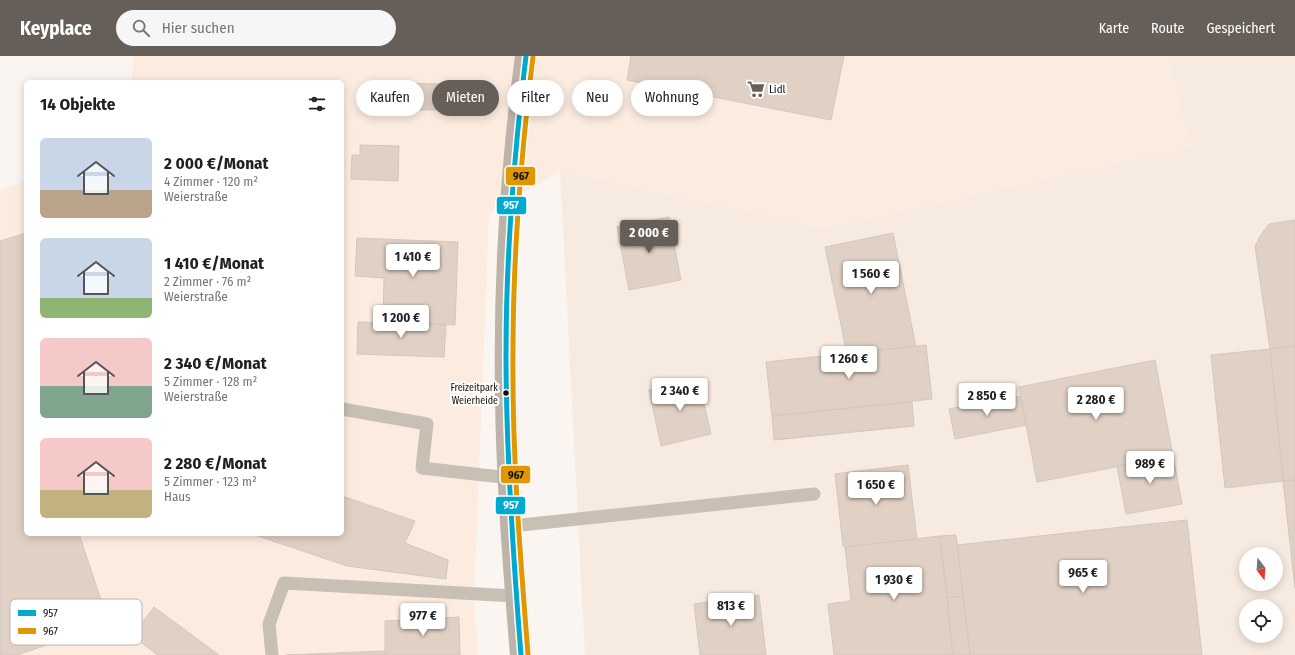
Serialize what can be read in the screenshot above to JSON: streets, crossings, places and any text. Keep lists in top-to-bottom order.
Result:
{
  "places": {
    "supermarket": ["Lidl"],
    "other": ["Freizeitpark Weierheide"]
  },
  "lines": ["transit line 957", "transit line 967"],
  "legend": ["957", "967"],
  "north": "bottom",
  "page": {
    "header": "Keyplace",
    "search": "Hier suchen",
    "nav": ["Karte", "Route", "Gespeichert"],
    "chip": [
      "Kaufen",
      "Mieten",
      "Filter",
      "Neu",
      "Wohnung"
    ],
    "heading": "14 Objekte",
    "list": [
      {
        "name": "2 000 €/Monat",
        "note": "4 Zimmer · 120 m² · Weierstraße"
      },
      {
        "name": "1 410 €/Monat",
        "note": "2 Zimmer · 76 m² · Weierstraße"
      },
      {
        "name": "2 340 €/Monat",
        "note": "5 Zimmer · 128 m² · Weierstraße"
      },
      {
        "name": "2 280 €/Monat",
        "note": "5 Zimmer · 123 m² · Haus"
      }
    ],
    "price": [
      "2 000 €",
      "1 410 €",
      "1 560 €",
      "1 200 €",
      "1 260 €",
      "2 340 €",
      "2 850 €",
      "2 280 €",
      "989 €",
      "1 650 €",
      "965 €",
      "1 930 €",
      "813 €",
      "977 €"
    ]
  }
}
